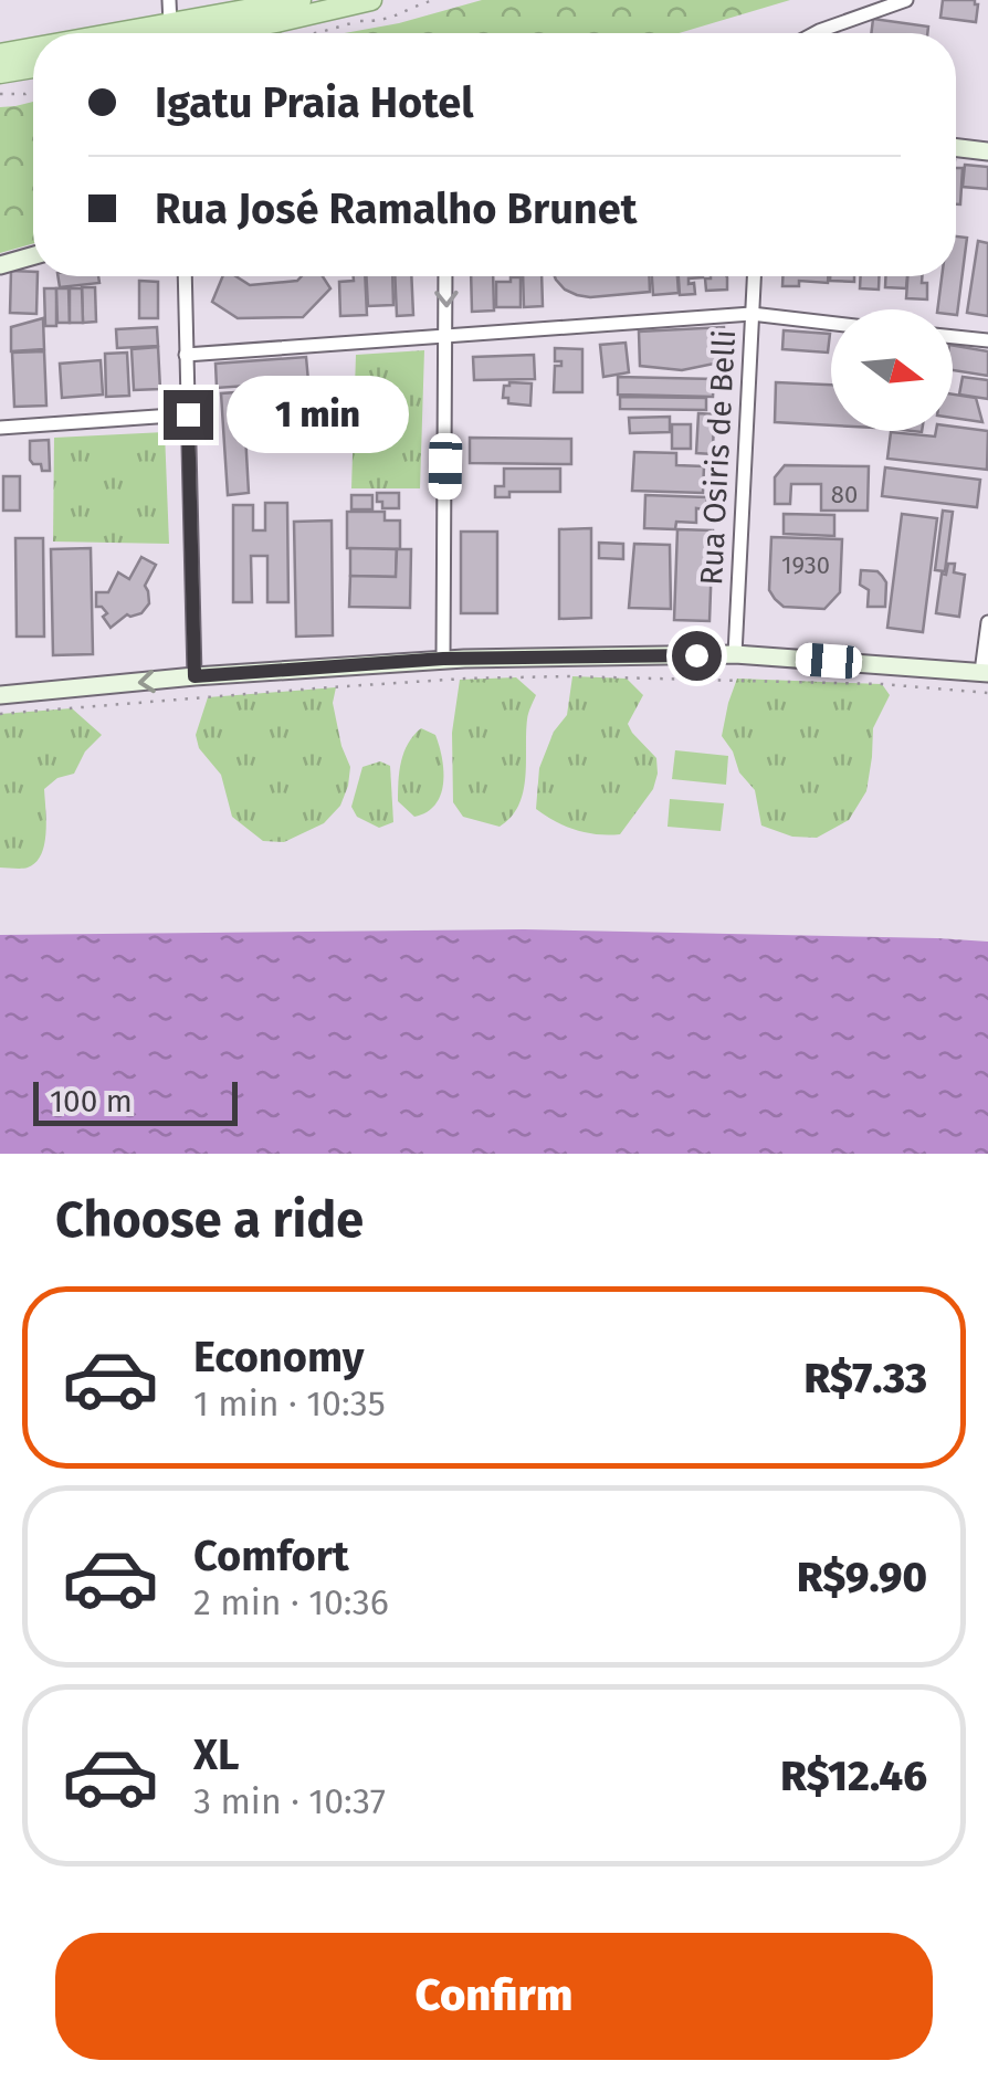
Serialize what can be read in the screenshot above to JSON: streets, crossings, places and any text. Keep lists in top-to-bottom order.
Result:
{
  "streets": {
    "street": ["Rua Osiris de Belli"]
  },
  "house_numbers": ["80", "1930"],
  "scale_bar": "100 m",
  "north": "right",
  "page": {
    "banner": ["Igatu Praia Hotel", "Rua José Ramalho Brunet"],
    "bubble": "1 min",
    "scale": "100 m",
    "heading": "Choose a ride",
    "list": [
      {
        "name": "Economy",
        "note": "1 min · 10:35",
        "value": "R$7.33"
      },
      {
        "name": "Comfort",
        "note": "2 min · 10:36",
        "value": "R$9.90"
      },
      {
        "name": "XL",
        "note": "3 min · 10:37",
        "value": "R$12.46"
      }
    ],
    "buttons": "Confirm"
  }
}
